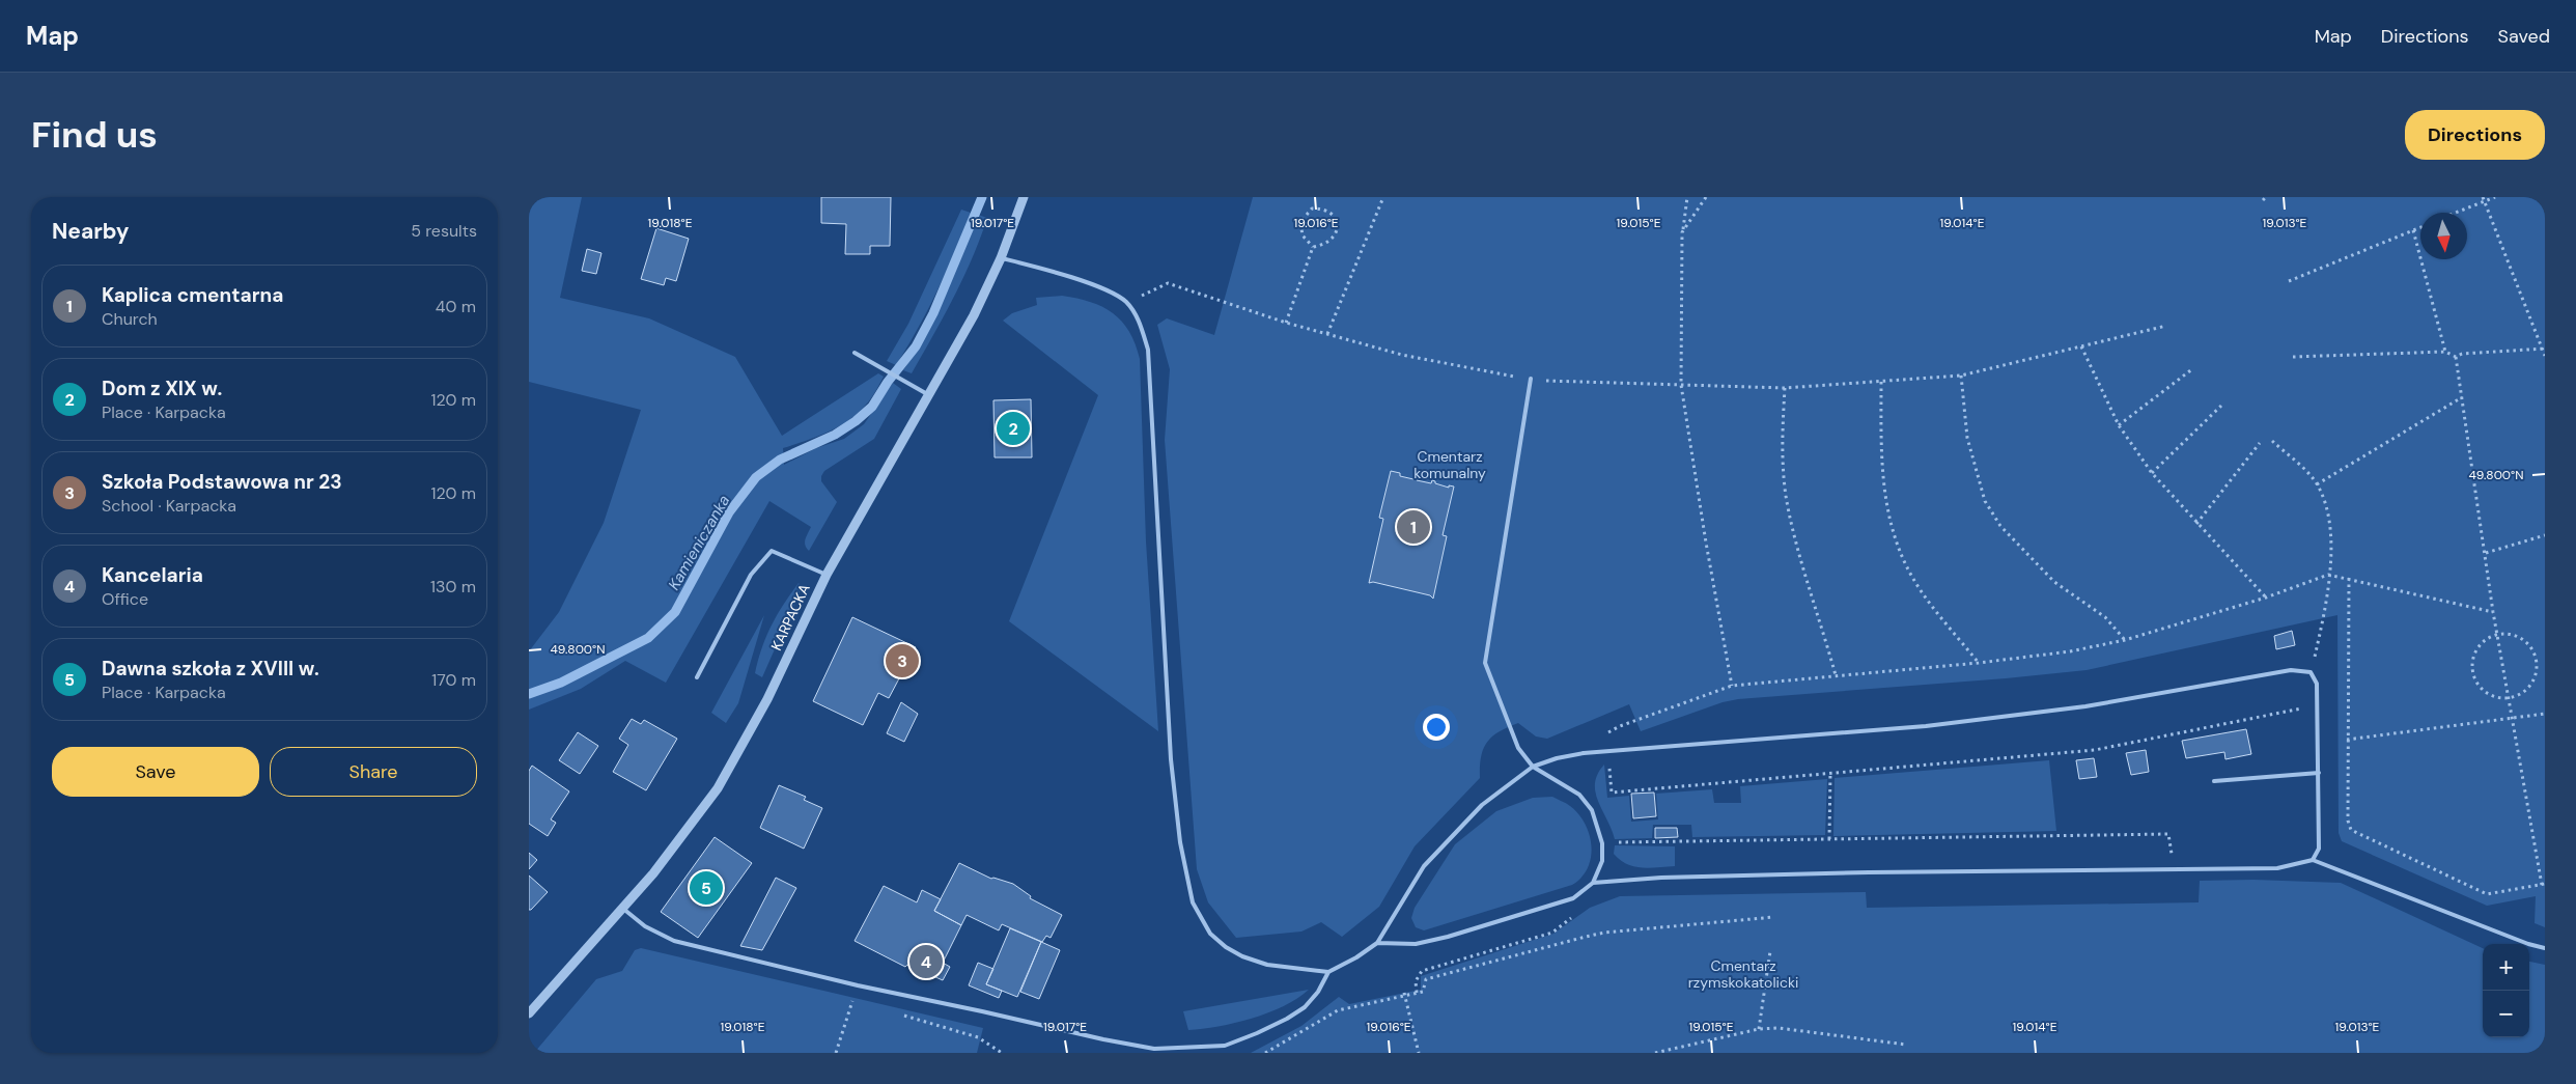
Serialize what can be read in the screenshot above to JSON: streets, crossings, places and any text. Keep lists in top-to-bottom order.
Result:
{
  "streets": {
    "street": ["KARPACKA"]
  },
  "water": ["Kamieniczanka"],
  "parks": ["Cmentarz komunalny", "Cmentarz rzymskokatolicki"],
  "north": "bottom",
  "page": {
    "header": "Map",
    "nav": ["Map", "Directions", "Saved"],
    "buttons": [
      "Directions",
      ["Save", "Share"]
    ],
    "title": "Find us",
    "heading": ["Nearby", "5 results"],
    "list": [
      {
        "mark": "1",
        "name": "Kaplica cmentarna",
        "note": "Church",
        "value": "40 m"
      },
      {
        "mark": "2",
        "name": "Dom z XIX w.",
        "note": "Place · Karpacka",
        "value": "120 m"
      },
      {
        "mark": "3",
        "name": "Szkoła Podstawowa nr 23",
        "note": "School · Karpacka",
        "value": "120 m"
      },
      {
        "mark": "4",
        "name": "Kancelaria",
        "note": "Office",
        "value": "130 m"
      },
      {
        "mark": "5",
        "name": "Dawna szkoła z XVIII w.",
        "note": "Place · Karpacka",
        "value": "170 m"
      }
    ],
    "pins": [
      "2",
      "1",
      "3",
      "5",
      "4"
    ],
    "map_buttons": ["+", "−"]
  },
  "coordinates": [
    "19.018°E",
    "19.017°E",
    "19.016°E",
    "19.015°E",
    "19.014°E",
    "19.013°E",
    "49.800°N"
  ]
}
